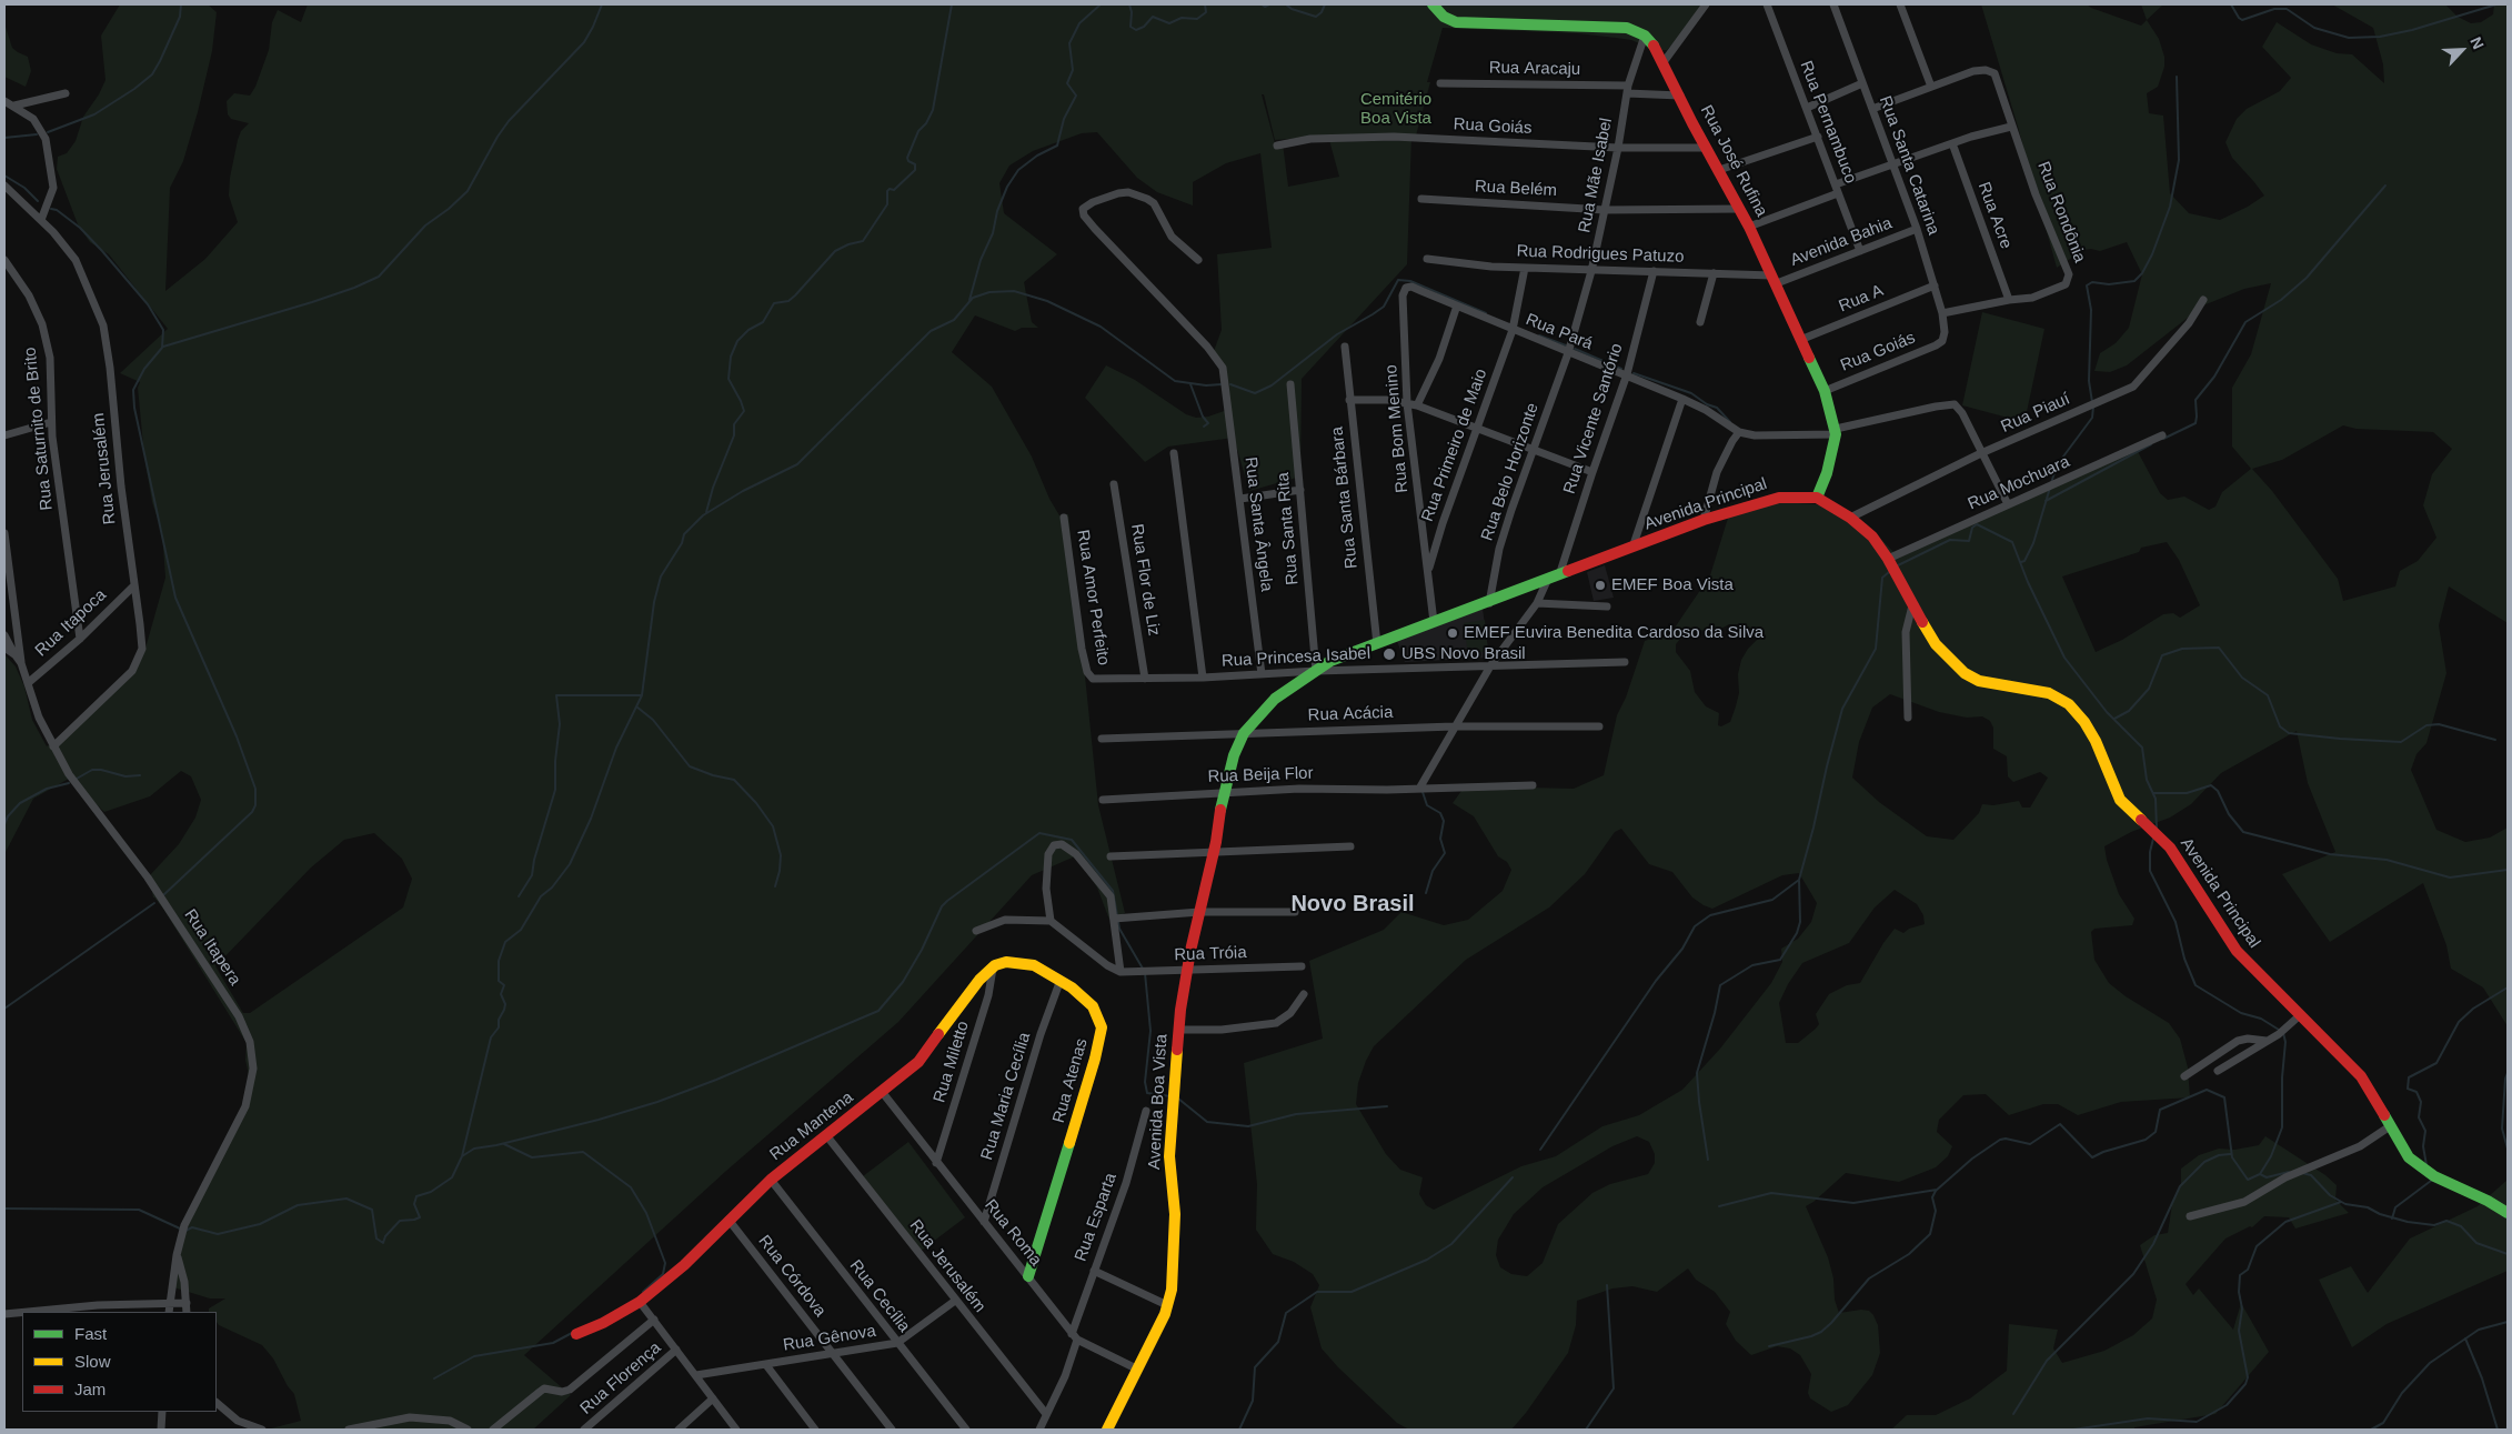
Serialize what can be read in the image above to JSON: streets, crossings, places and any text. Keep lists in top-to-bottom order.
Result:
{
  "streets": {
    "street": [
      "Rua Aracaju",
      "Rua Pernambuco",
      "Rua Goiás",
      "Rua José Rufina",
      "Rua Santa Catarina",
      "Rua Mãe Isabel",
      "Rua Belém",
      "Rua Rondônia",
      "Rua Acre",
      "Avenida Bahia",
      "Rua Rodrigues Patuzo",
      "Rua A",
      "Rua Pará",
      "Rua Piauí",
      "Rua Vicente Santório",
      "Rua Saturnito de Brito",
      "Rua Bom Menino",
      "Rua Primeiro de Maio",
      "Rua Jerusalém",
      "Rua Belo Horizonte",
      "Rua Mochuara",
      "Rua Santa Bárbara",
      "Avenida Principal",
      "Rua Santa Ângela",
      "Rua Santa Rita",
      "Rua Flor de Liz",
      "Rua Amor Perfeito",
      "Rua Itapoca",
      "Rua Princesa Isabel",
      "Rua Acácia",
      "Rua Beija Flor",
      "Rua Itapera",
      "Rua Tróia",
      "Rua Miletto",
      "Rua Atenas",
      "Rua Maria Cecília",
      "Avenida Boa Vista",
      "Rua Mantena",
      "Rua Esparta",
      "Rua Roma",
      "Rua Córdova",
      "Rua Cecília",
      "Rua Gênova",
      "Rua Florença"
    ]
  },
  "crossings": [
    ["Rua Aracaju", "Rua José Rufina"],
    ["Rua Aracaju", "Rua Mãe Isabel"],
    ["Rua Pernambuco", "Avenida Bahia"],
    ["Rua Goiás", "Rua José Rufina"],
    ["Rua Goiás", "Rua Santa Catarina"],
    ["Rua Goiás", "Rua Mãe Isabel"],
    ["Rua José Rufina", "Rua Mãe Isabel"],
    ["Rua José Rufina", "Rua Belém"],
    ["Rua José Rufina", "Avenida Bahia"],
    ["Rua José Rufina", "Rua Rodrigues Patuzo"],
    ["Rua José Rufina", "Rua A"],
    ["Rua José Rufina", "Avenida Principal"],
    ["Rua Santa Catarina", "Rua Rondônia"],
    ["Rua Santa Catarina", "Avenida Bahia"],
    ["Rua Santa Catarina", "Rua A"],
    ["Rua Mãe Isabel", "Rua Belém"],
    ["Rua Mãe Isabel", "Rua Rodrigues Patuzo"],
    ["Rua Mãe Isabel", "Rua Pará"],
    ["Rua Mãe Isabel", "Rua Belo Horizonte"],
    ["Rua Rondônia", "Rua Acre"],
    ["Avenida Bahia", "Rua Rodrigues Patuzo"],
    ["Rua Rodrigues Patuzo", "Rua Vicente Santório"],
    ["Rua Rodrigues Patuzo", "Rua Primeiro de Maio"],
    ["Rua Pará", "Rua Vicente Santório"],
    ["Rua Pará", "Rua Bom Menino"],
    ["Rua Pará", "Rua Primeiro de Maio"],
    ["Rua Pará", "Rua Belo Horizonte"],
    ["Rua Piauí", "Avenida Principal"],
    ["Rua Vicente Santório", "Avenida Principal"],
    ["Rua Saturnito de Brito", "Rua Itapoca"],
    ["Rua Bom Menino", "Rua Primeiro de Maio"],
    ["Rua Bom Menino", "Avenida Principal"],
    ["Rua Jerusalém", "Rua Itapoca"],
    ["Rua Jerusalém", "Rua Itapera"],
    ["Rua Jerusalém", "Rua Mantena"],
    ["Rua Jerusalém", "Rua Esparta"],
    ["Rua Jerusalém", "Rua Gênova"],
    ["Rua Belo Horizonte", "Avenida Principal"],
    ["Rua Mochuara", "Avenida Principal"],
    ["Rua Santa Bárbara", "Avenida Principal"],
    ["Avenida Principal", "Rua Santa Rita"],
    ["Avenida Principal", "Rua Princesa Isabel"],
    ["Avenida Principal", "Rua Acácia"],
    ["Avenida Principal", "Avenida Boa Vista"],
    ["Rua Santa Ângela", "Rua Princesa Isabel"],
    ["Rua Santa Rita", "Rua Princesa Isabel"],
    ["Rua Flor de Liz", "Rua Princesa Isabel"],
    ["Rua Amor Perfeito", "Rua Princesa Isabel"],
    ["Rua Itapoca", "Rua Itapera"],
    ["Rua Beija Flor", "Avenida Boa Vista"],
    ["Rua Tróia", "Avenida Boa Vista"],
    ["Rua Miletto", "Rua Atenas"],
    ["Rua Miletto", "Rua Mantena"],
    ["Rua Miletto", "Rua Roma"],
    ["Rua Atenas", "Rua Maria Cecília"],
    ["Rua Atenas", "Rua Mantena"],
    ["Rua Atenas", "Rua Roma"],
    ["Rua Maria Cecília", "Rua Roma"],
    ["Avenida Boa Vista", "Rua Roma"],
    ["Rua Mantena", "Rua Roma"],
    ["Rua Mantena", "Rua Córdova"],
    ["Rua Mantena", "Rua Cecília"],
    ["Rua Esparta", "Rua Roma"],
    ["Rua Córdova", "Rua Gênova"],
    ["Rua Cecília", "Rua Gênova"]
  ],
  "districts": ["Novo Brasil"],
  "parks": ["Cemitério Boa Vista"],
  "places": ["EMEF Boa Vista", "EMEF Euvira Benedita Cardoso da Silva", "UBS Novo Brasil"],
  "legend": ["Fast", "Slow", "Jam"],
  "north": "top right"
}
